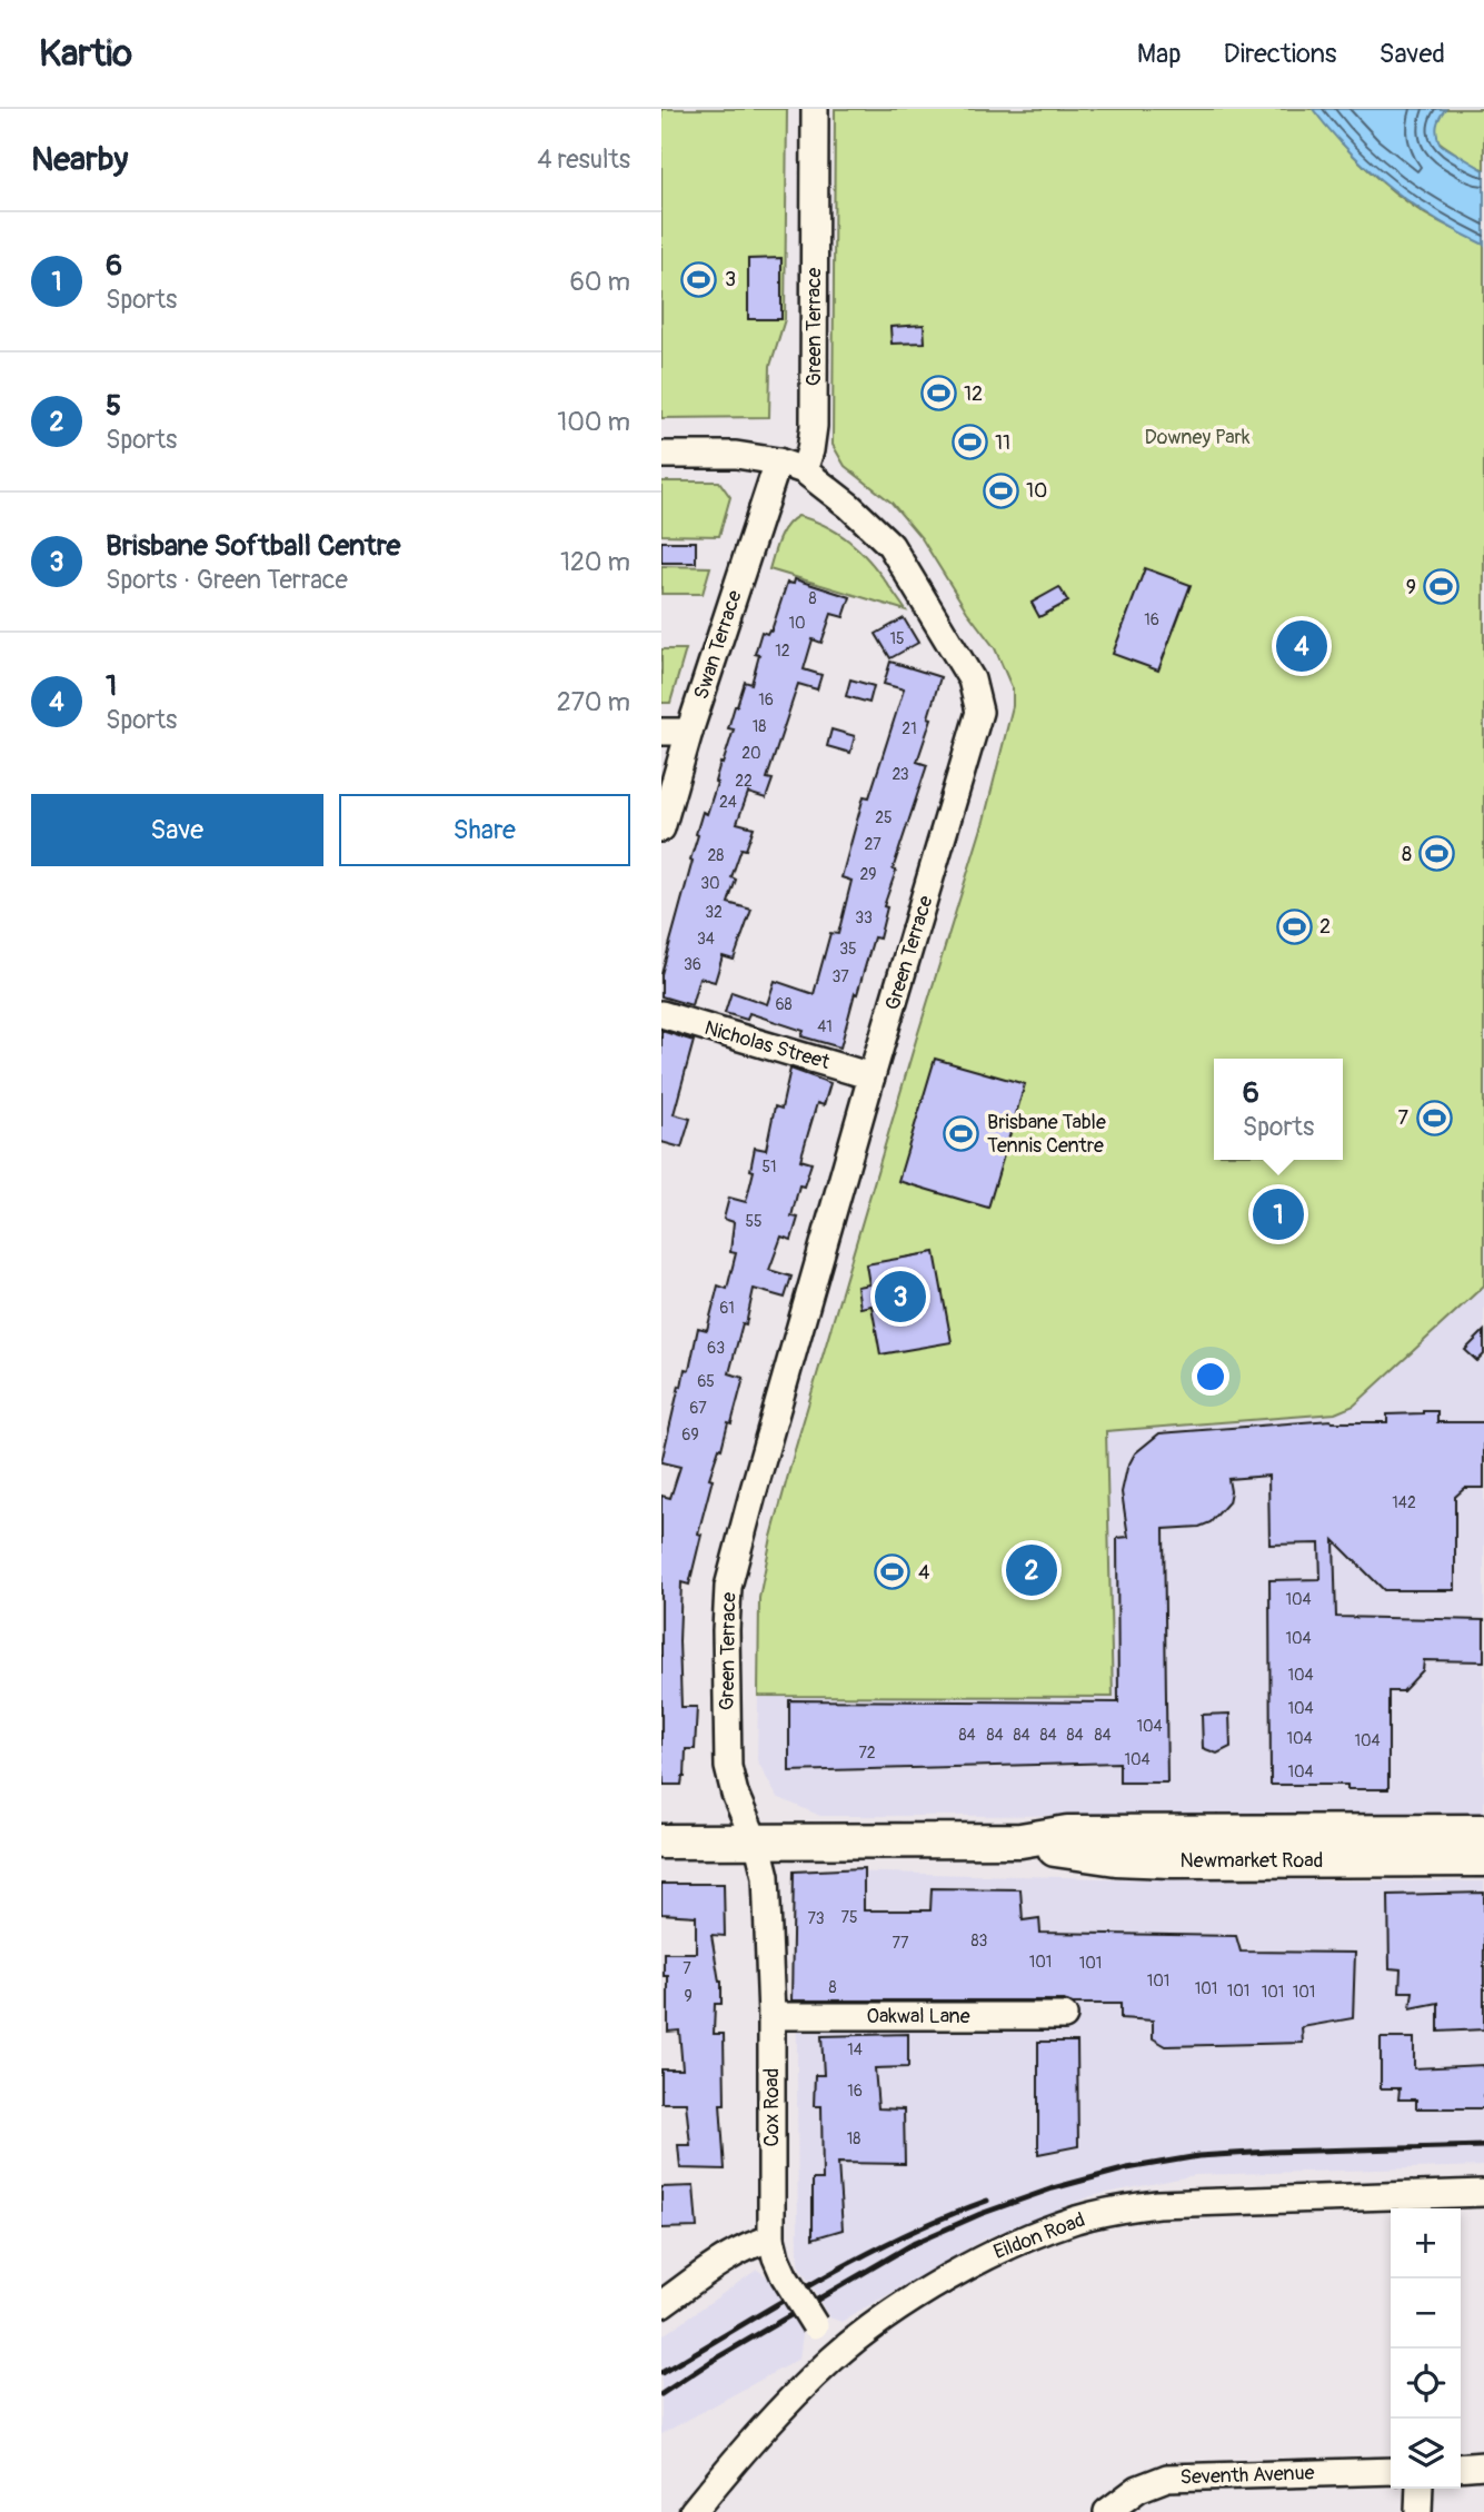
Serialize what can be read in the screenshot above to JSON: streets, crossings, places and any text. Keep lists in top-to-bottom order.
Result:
{
  "streets": {
    "main road": ["Newmarket Road"],
    "street": [
      "Green Terrace",
      "Swan Terrace",
      "Nicholas Street",
      "Oakwal Lane",
      "Cox Road",
      "Eildon Road",
      "Seventh Avenue"
    ]
  },
  "crossings": [
    ["Green Terrace", "Nicholas Street"],
    ["Green Terrace", "Newmarket Road"],
    ["Green Terrace", "Cox Road"],
    ["Newmarket Road", "Cox Road"],
    ["Oakwal Lane", "Cox Road"],
    ["Cox Road", "Eildon Road"]
  ],
  "parks": ["Downey Park"],
  "places": {
    "sports": [
      "3",
      "12",
      "11",
      "10",
      "9",
      "8",
      "2",
      "7",
      "Brisbane Table Tennis Centre",
      "4"
    ]
  },
  "house_numbers": [
    "8",
    "16",
    "10",
    "15",
    "12",
    "16",
    "18",
    "21",
    "20",
    "23",
    "22",
    "24",
    "25",
    "27",
    "28",
    "29",
    "30",
    "32",
    "33",
    "34",
    "35",
    "36",
    "37",
    "68",
    "41",
    "51",
    "55",
    "61",
    "63",
    "65",
    "67",
    "69",
    "142",
    "104",
    "104",
    "104",
    "104",
    "104",
    "84",
    "84",
    "84",
    "84",
    "84",
    "84",
    "104",
    "104",
    "72",
    "104",
    "104",
    "75",
    "73",
    "83",
    "77",
    "101",
    "101",
    "7",
    "101",
    "8",
    "101",
    "101",
    "101",
    "101",
    "9",
    "14",
    "16",
    "18"
  ],
  "page": {
    "header": "Kartio",
    "nav": ["Map", "Directions", "Saved"],
    "heading": ["Nearby", "4 results"],
    "list": [
      {
        "mark": "1",
        "name": "6",
        "note": "Sports",
        "value": "60 m"
      },
      {
        "mark": "2",
        "name": "5",
        "note": "Sports",
        "value": "100 m"
      },
      {
        "mark": "3",
        "name": "Brisbane Softball Centre",
        "note": "Sports · Green Terrace",
        "value": "120 m"
      },
      {
        "mark": "4",
        "name": "1",
        "note": "Sports",
        "value": "270 m"
      }
    ],
    "pins": [
      "4",
      "1",
      "3",
      "2"
    ],
    "buttons": ["Save", "Share"],
    "popup": ["6", "Sports"],
    "map_buttons": ["+", "−"]
  }
}
